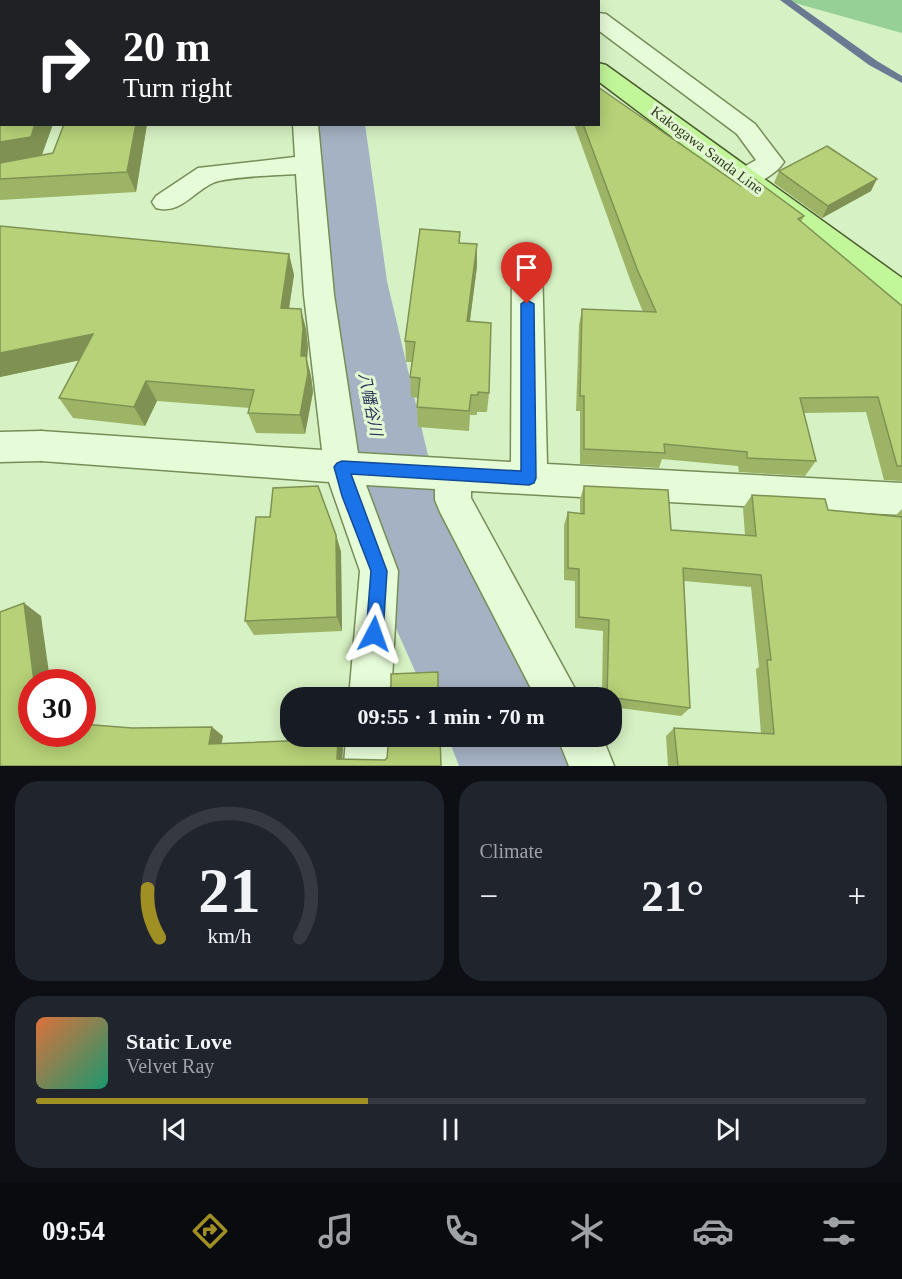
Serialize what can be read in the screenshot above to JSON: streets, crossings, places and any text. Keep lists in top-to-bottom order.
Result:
{
  "streets": {
    "main road": ["Kakogawa Sanda Line"]
  },
  "water": ["八幡谷川"],
  "page": {
    "turn": ["20 m", "Turn right"],
    "limit": "30",
    "trip": "09:55 · 1 min · 70 m",
    "tile": "Climate",
    "heat": ["−", "21°", "+"],
    "song": ["Static Love", "Velvet Ray"],
    "tabs": "09:54",
    "gauge": ["21", "km/h"]
  }
}
